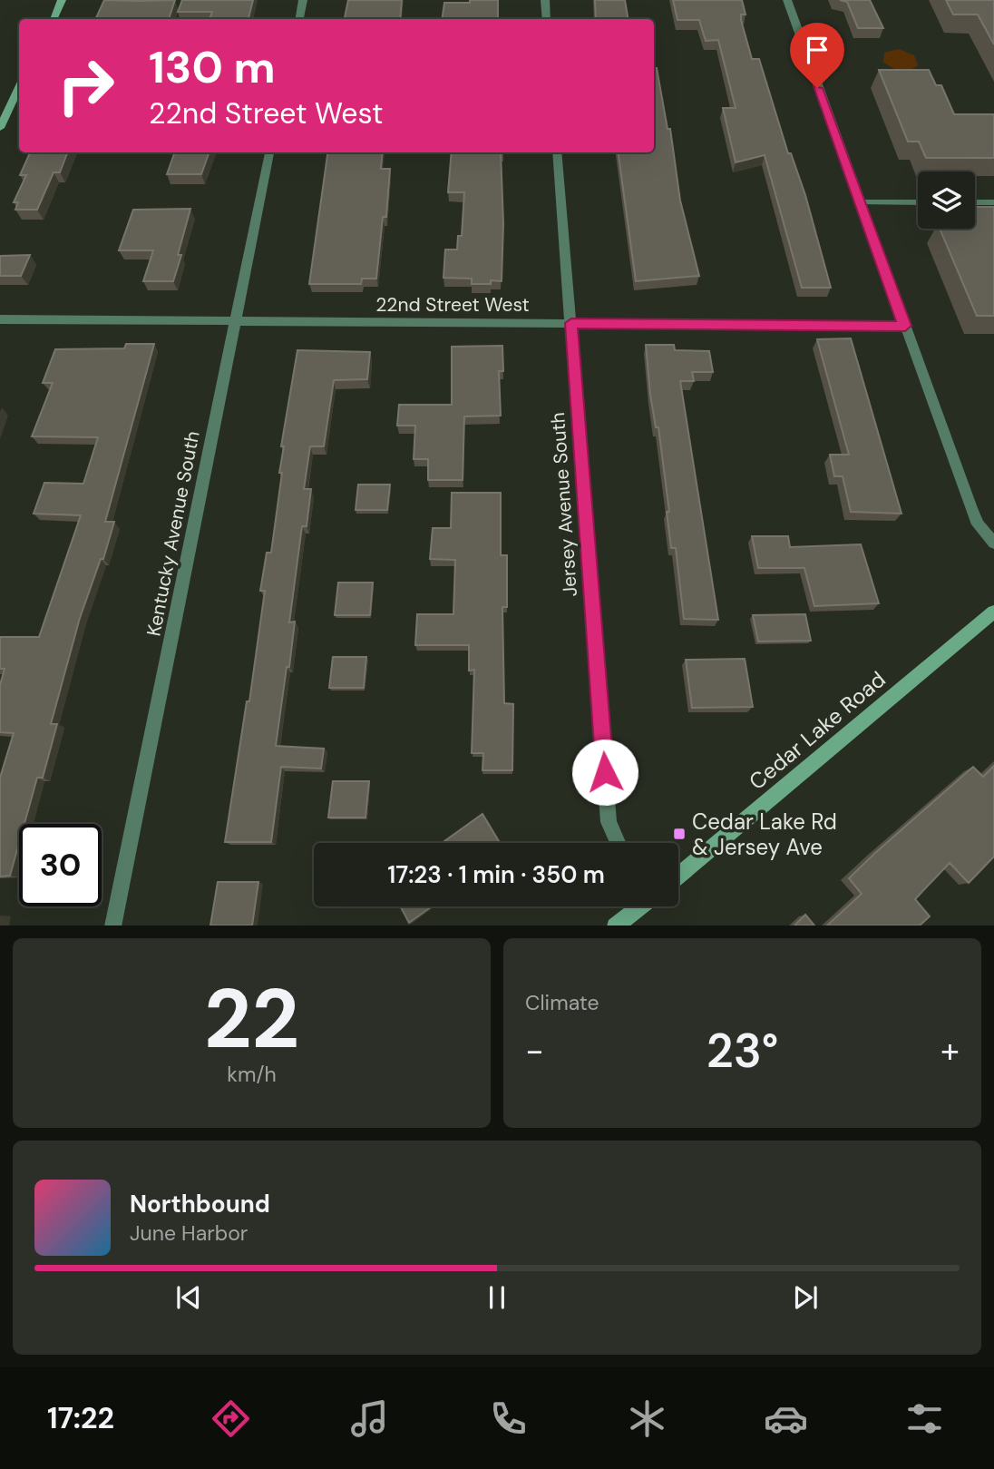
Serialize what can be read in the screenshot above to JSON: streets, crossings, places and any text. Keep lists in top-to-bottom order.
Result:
{
  "streets": {
    "street": [
      "22nd Street West",
      "Jersey Avenue South",
      "Kentucky Avenue South",
      "Cedar Lake Road"
    ]
  },
  "crossings": [
    ["22nd Street West", "Jersey Avenue South"],
    ["22nd Street West", "Kentucky Avenue South"]
  ],
  "places": {
    "transit": ["Cedar Lake Rd & Jersey Ave"]
  },
  "page": {
    "turn": ["130 m", "22nd Street West"],
    "limit": "30",
    "trip": "17:23 · 1 min · 350 m",
    "tile": [
      ["22", "km/h"],
      "Climate"
    ],
    "heat": ["−", "23°", "+"],
    "song": ["Northbound", "June Harbor"],
    "tabs": "17:22"
  }
}
